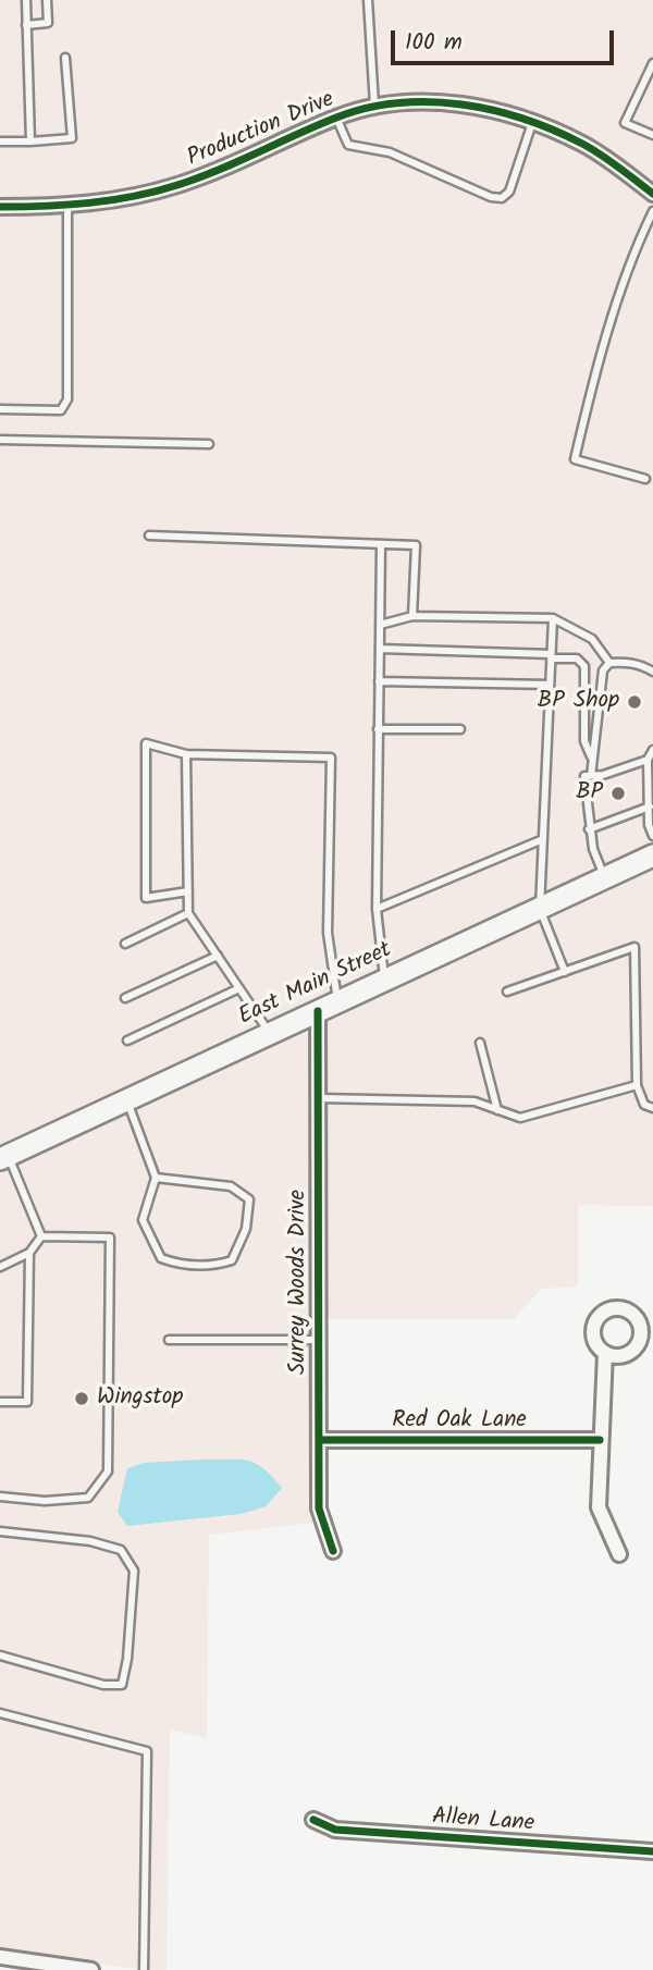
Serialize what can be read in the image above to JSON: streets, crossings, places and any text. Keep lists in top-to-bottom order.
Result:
{
  "streets": {
    "main road": ["East Main Street"],
    "street": [
      "Production Drive",
      "Surrey Woods Drive",
      "Red Oak Lane",
      "Allen Lane"
    ]
  },
  "crossings": [
    ["East Main Street", "Surrey Woods Drive"],
    ["Surrey Woods Drive", "Red Oak Lane"]
  ],
  "places": ["BP Shop", "BP", "Wingstop"],
  "scale_bar": "100 m"
}
